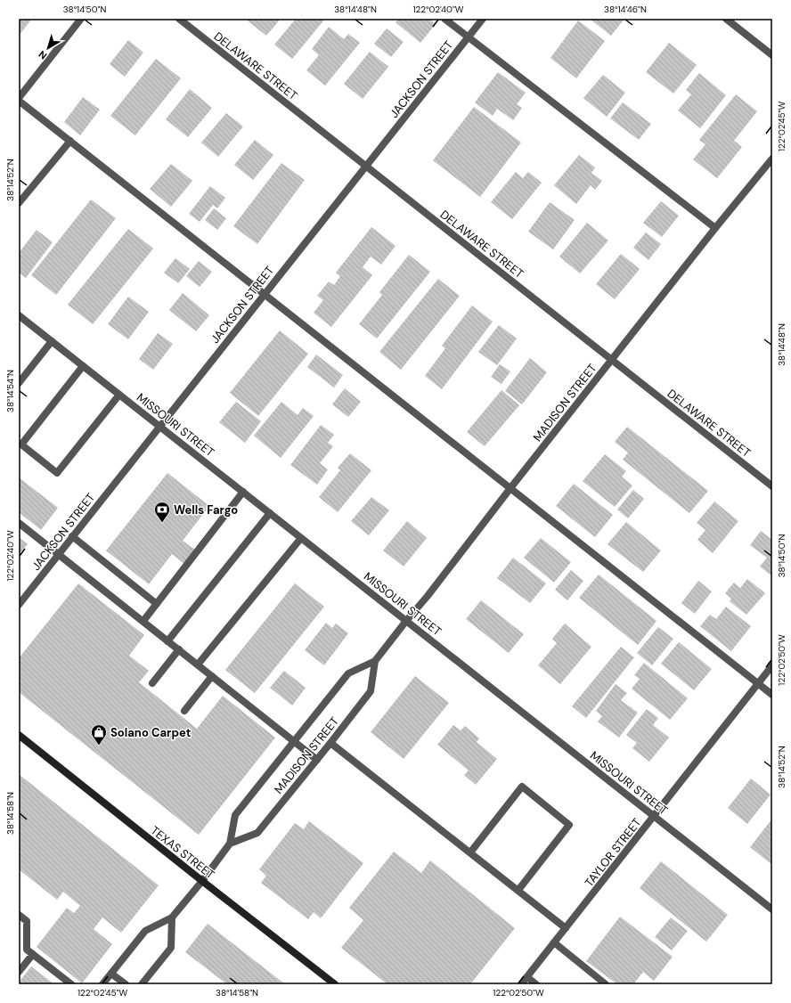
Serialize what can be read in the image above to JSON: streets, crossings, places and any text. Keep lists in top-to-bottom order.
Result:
{
  "streets": {
    "main road": ["TEXAS STREET"],
    "street": [
      "DELAWARE STREET",
      "JACKSON STREET",
      "MADISON STREET",
      "MISSOURI STREET",
      "TAYLOR STREET"
    ]
  },
  "crossings": [
    ["DELAWARE STREET", "JACKSON STREET"],
    ["DELAWARE STREET", "MADISON STREET"],
    ["JACKSON STREET", "MISSOURI STREET"],
    ["MADISON STREET", "MISSOURI STREET"],
    ["MADISON STREET", "TEXAS STREET"],
    ["MISSOURI STREET", "TAYLOR STREET"]
  ],
  "places": {
    "bank": ["Wells Fargo"],
    "shop": ["Solano Carpet"]
  },
  "north": "bottom left",
  "coordinates": [
    "38°14'50\"N",
    "38°14'48\"N",
    "122°02'40\"W",
    "38°14'46\"N",
    "122°02'45\"W",
    "38°14'52\"N",
    "38°14'54\"N",
    "122°02'50\"W",
    "38°14'58\"N"
  ]
}
